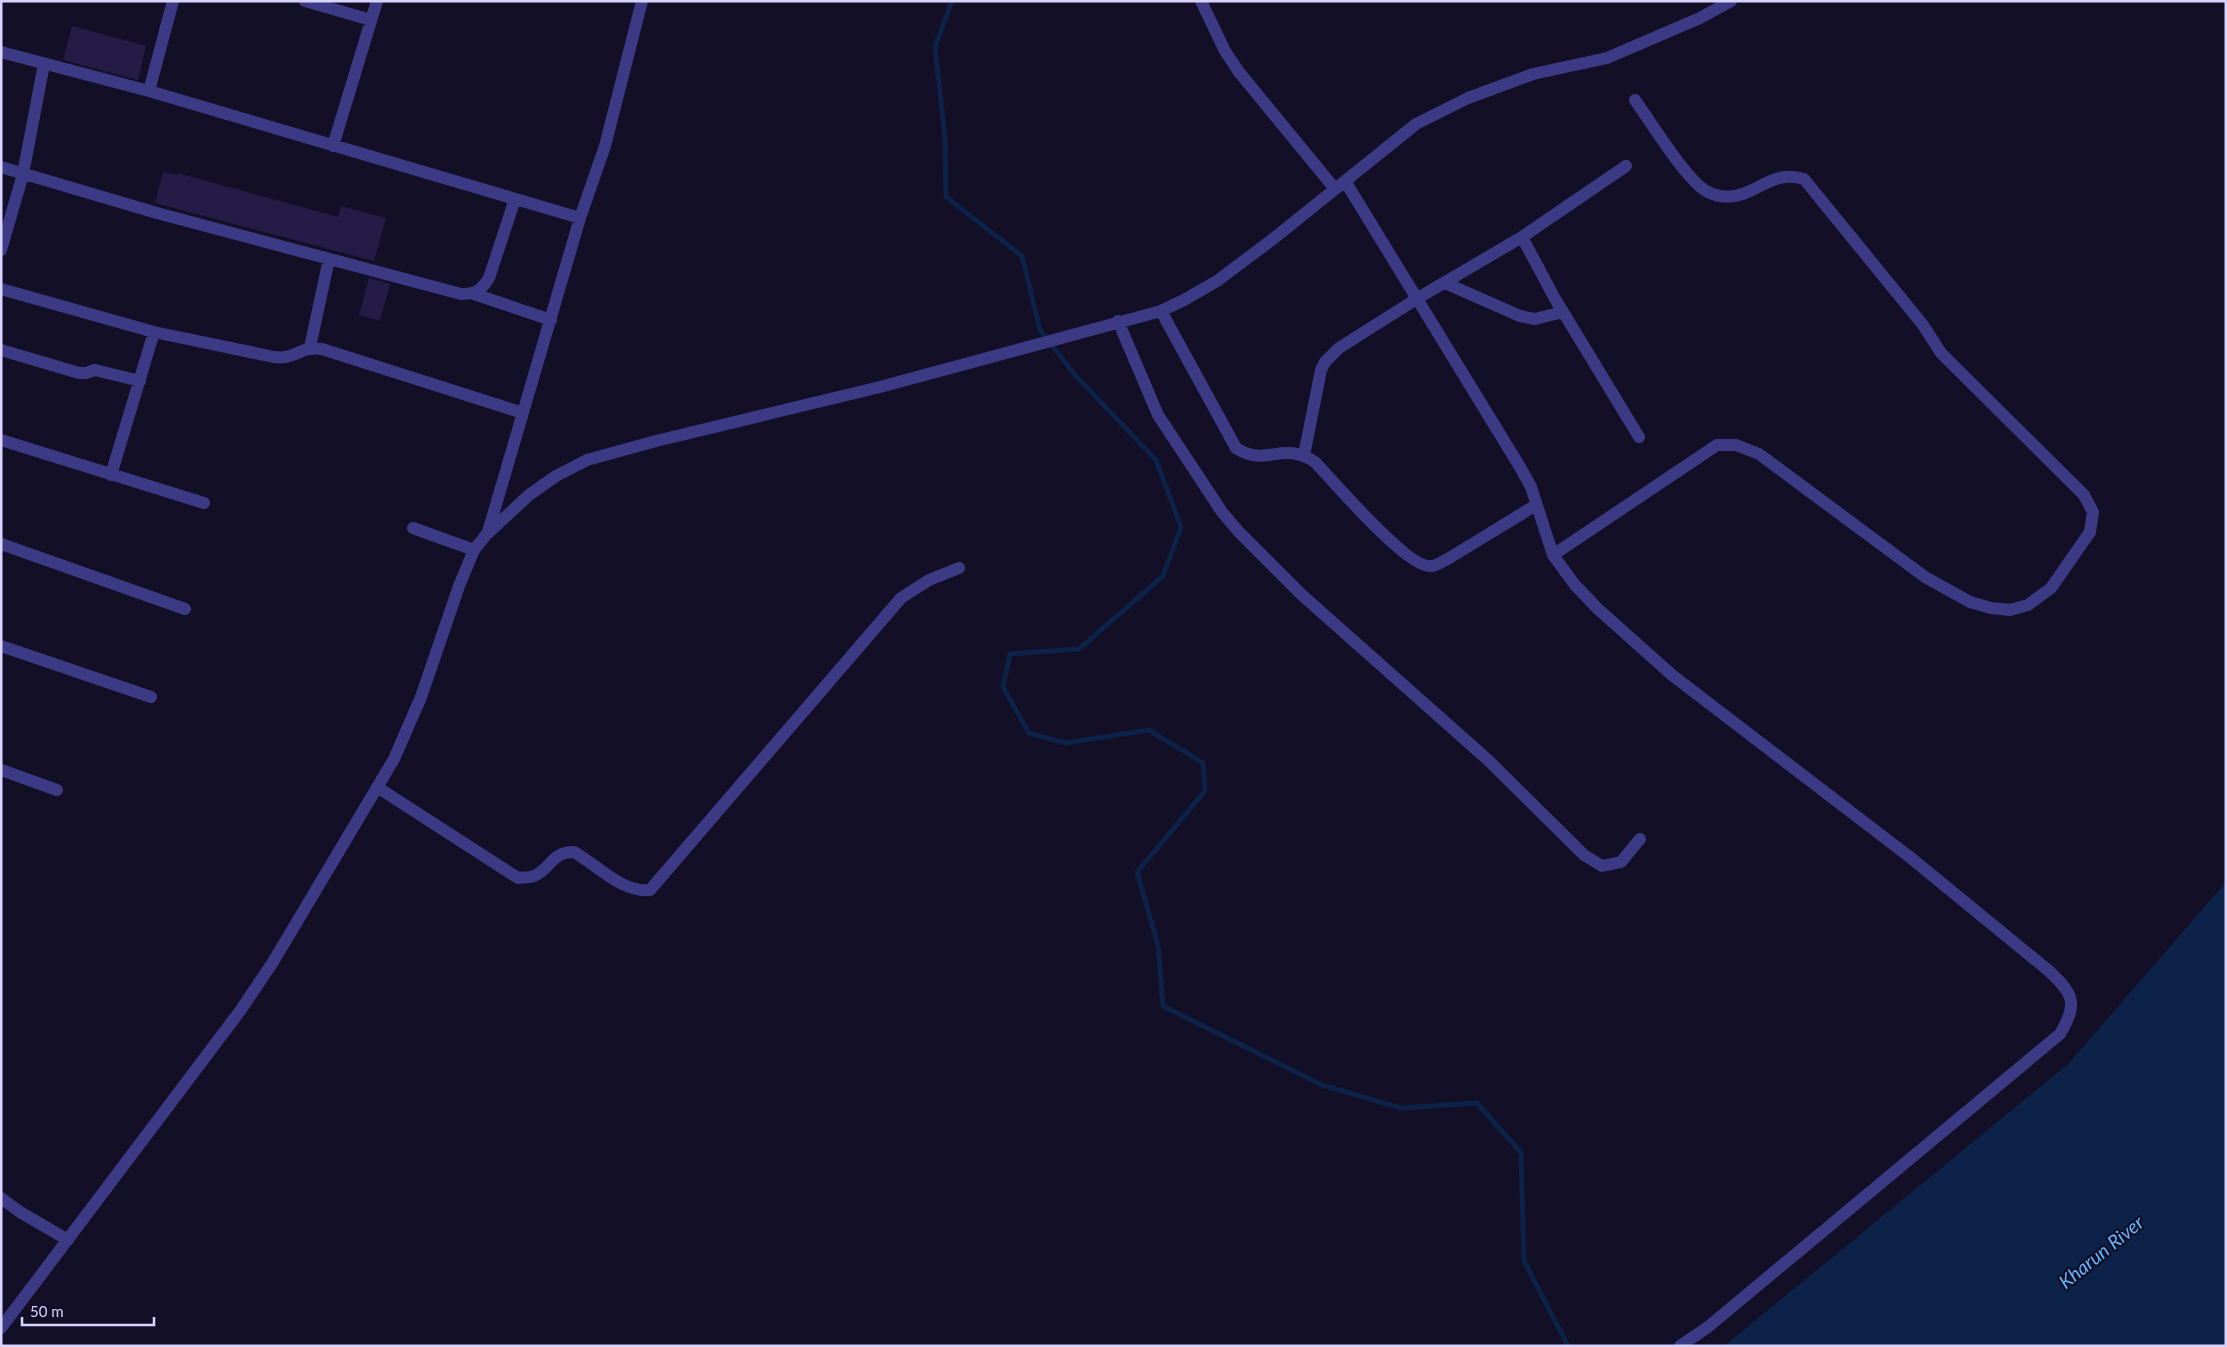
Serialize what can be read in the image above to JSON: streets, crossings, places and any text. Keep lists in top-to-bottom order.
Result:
{
  "water": ["Kharun River"],
  "scale_bar": "50 m"
}
